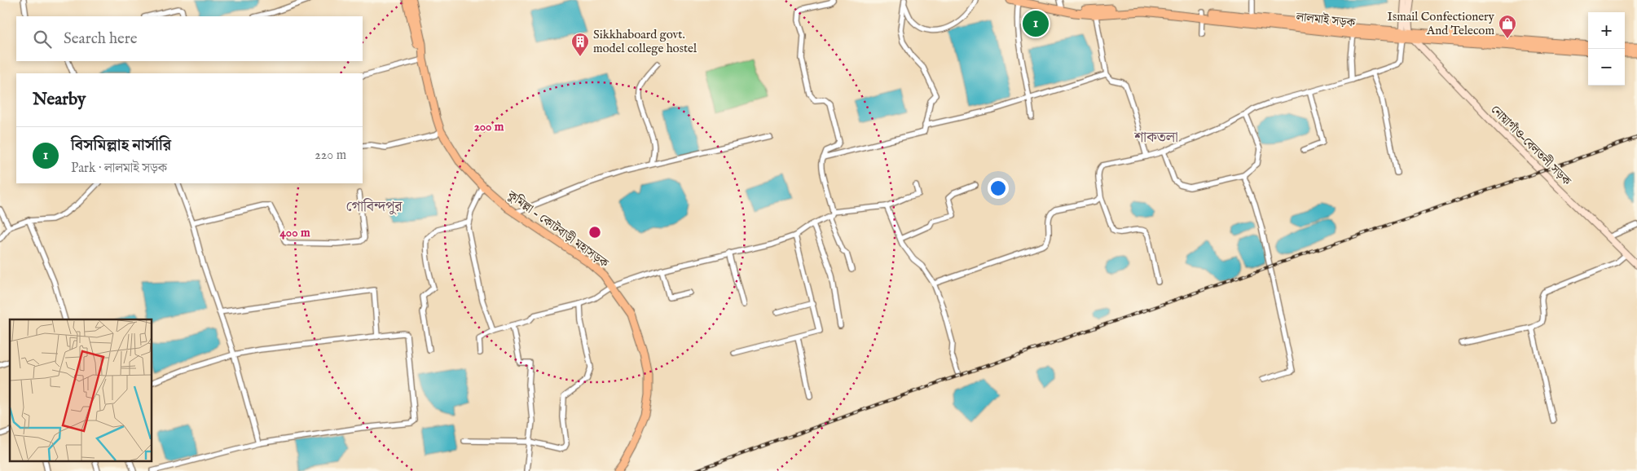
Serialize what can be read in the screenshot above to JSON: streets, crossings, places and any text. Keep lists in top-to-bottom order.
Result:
{
  "streets": {
    "main road": ["লালমাই সড়ক", "নোয়াগাঁও–বেলতলী সড়ক", "কুমিল্লা - কোটবাড়ী মহাসড়ক"]
  },
  "crossings": [
    ["লালমাই সড়ক", "নোয়াগাঁও–বেলতলী সড়ক"]
  ],
  "districts": ["শাকতলা", "গোবিন্দপুর"],
  "places": {
    "shop": ["Ismail Confectionery And Telecom"],
    "building": ["Sikkhaboard govt. model college hostel"]
  },
  "page": {
    "pins": "1",
    "map_buttons": ["+", "−"],
    "search": "Search here",
    "heading": "Nearby",
    "list": [
      {
        "mark": "1",
        "name": "বিসমিল্লাহ নার্সারি",
        "note": "Park · লালমাই সড়ক",
        "value": "220 m"
      }
    ]
  },
  "rings": ["200 m", "400 m"]
}
